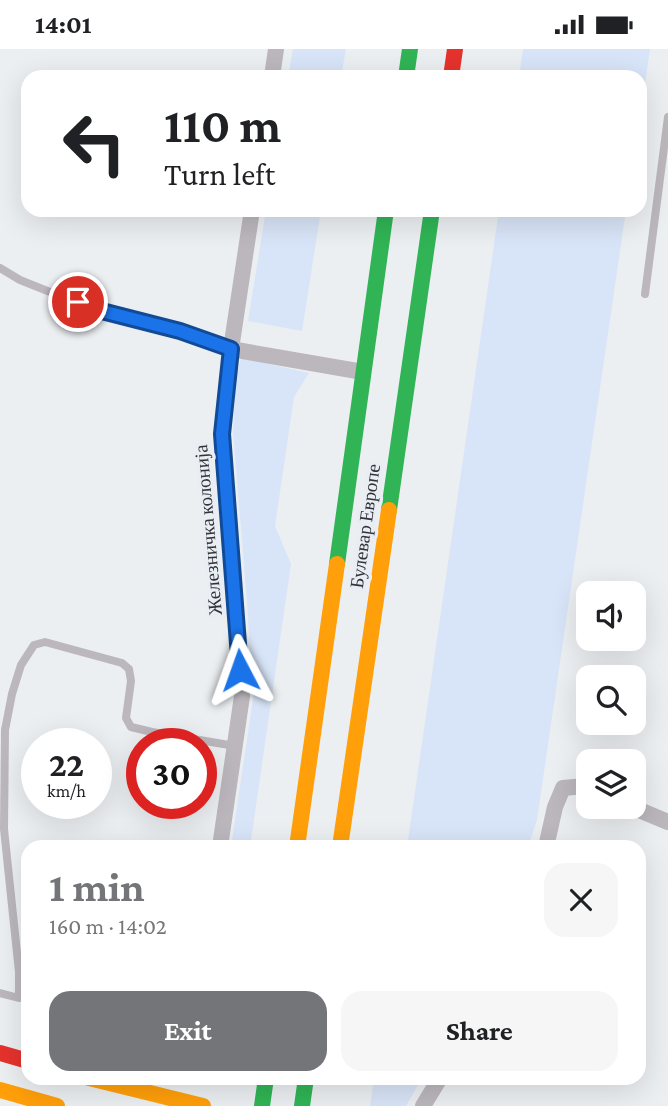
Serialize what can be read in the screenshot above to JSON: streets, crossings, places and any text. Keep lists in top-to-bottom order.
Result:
{
  "streets": {
    "main road": ["Булевар Европе"],
    "street": ["Железничка колонија"]
  },
  "page": {
    "status": "14:01",
    "turn": ["110 m", "Turn left"],
    "speed": "22 km/h",
    "limit": "30",
    "heading": ["1 min", "160 m · 14:02"],
    "buttons": ["Exit", "Share"]
  }
}
